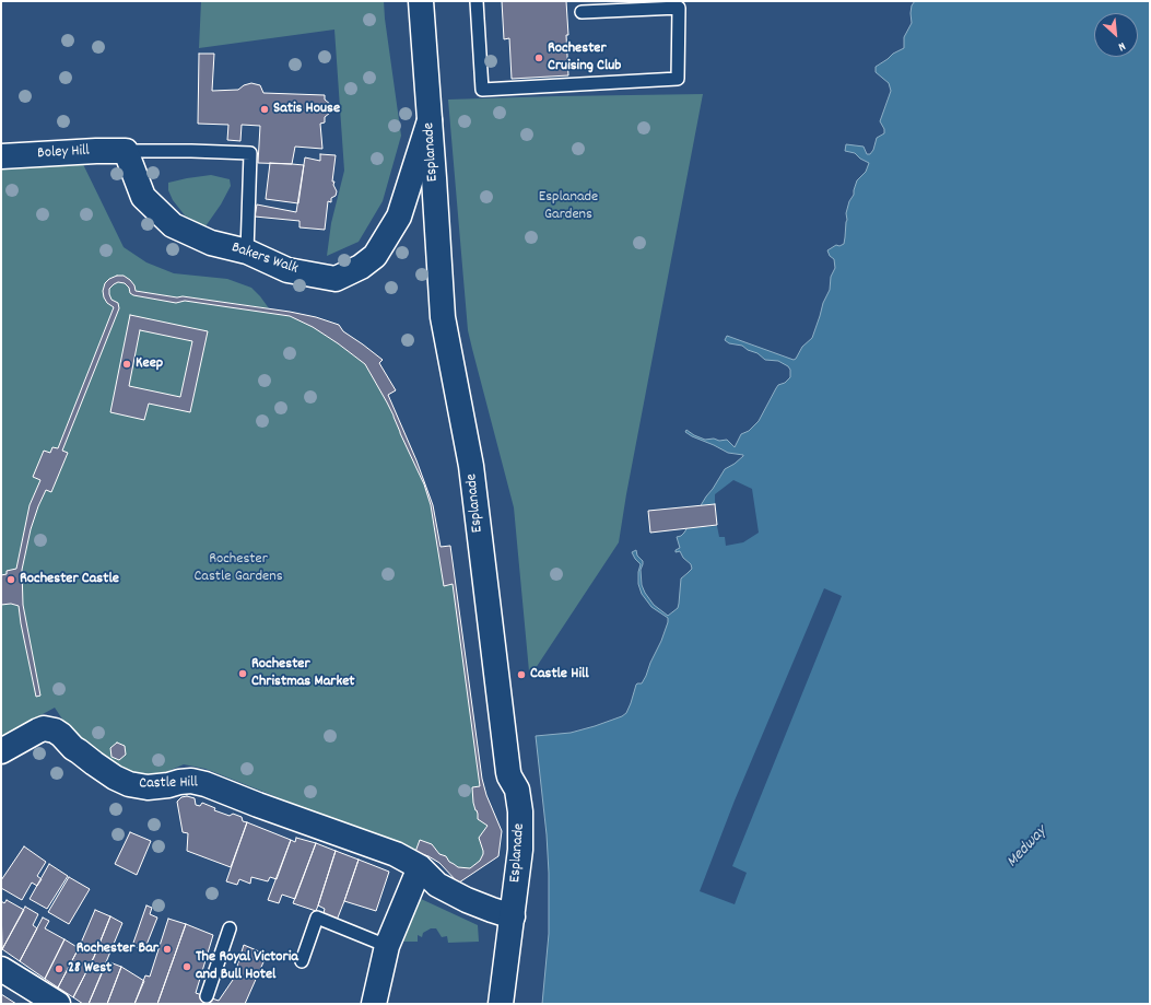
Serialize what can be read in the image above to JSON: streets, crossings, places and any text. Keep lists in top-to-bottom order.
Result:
{
  "streets": {
    "street": [
      "Esplanade",
      "Boley Hill",
      "Bakers Walk",
      "Castle Hill"
    ]
  },
  "crossings": [
    ["Esplanade", "Bakers Walk"],
    ["Esplanade", "Castle Hill"],
    ["Boley Hill", "Bakers Walk"]
  ],
  "water": ["Medway"],
  "parks": ["Esplanade Gardens", "Rochester Castle Gardens"],
  "places": [
    "Rochester Cruising Club",
    "Satis House",
    "Keep",
    "Rochester Castle",
    "Rochester Christmas Market",
    "Castle Hill",
    "Rochester Bar",
    "The Royal Victoria and Bull Hotel",
    "28 West"
  ],
  "north": "bottom right"
}
